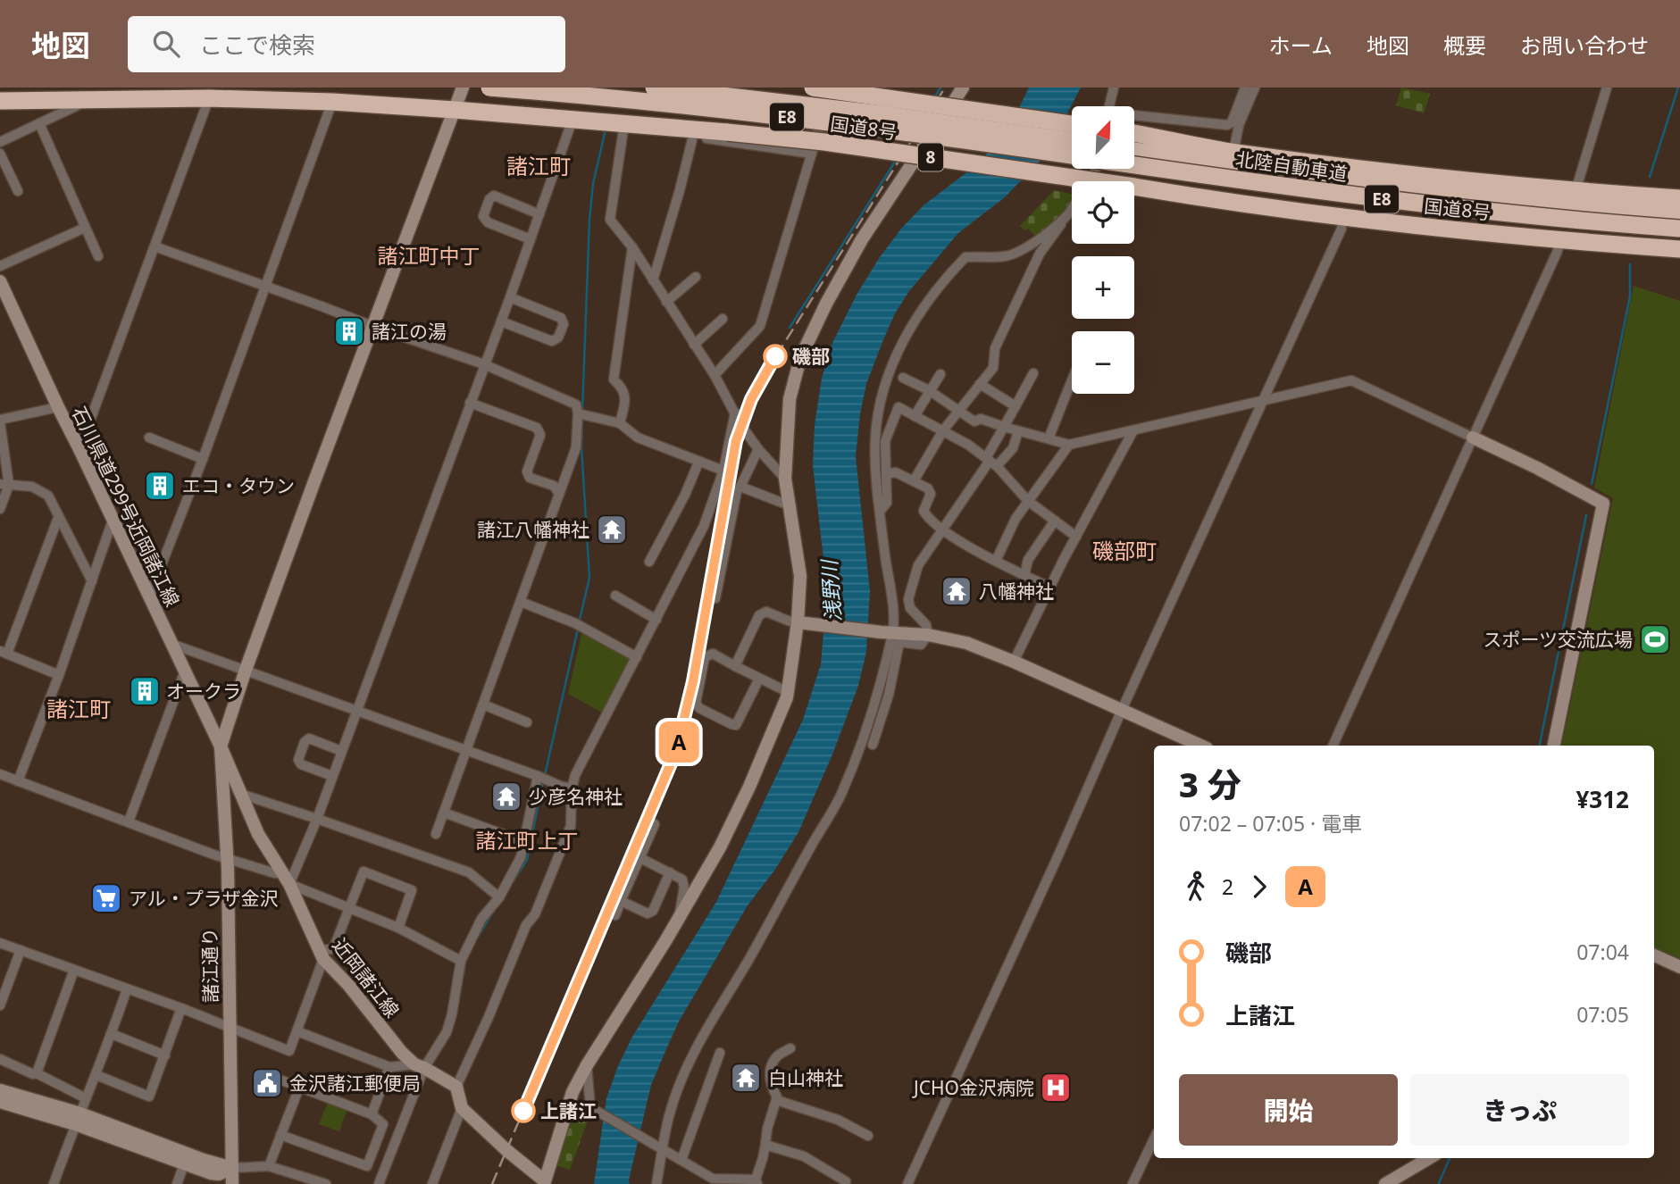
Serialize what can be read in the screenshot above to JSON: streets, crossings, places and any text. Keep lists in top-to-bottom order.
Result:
{
  "streets": {
    "highway": [
      "E8",
      "国道8号",
      "8",
      "北陸自動車道"
    ],
    "street": ["石川県道299号近岡諸江線", "諸江通り", "近岡諸江線"]
  },
  "crossings": [
    ["石川県道299号近岡諸江線", "諸江通り"],
    ["石川県道299号近岡諸江線", "近岡諸江線"],
    ["諸江通り", "近岡諸江線"]
  ],
  "districts": [
    "諸江町",
    "諸江町中丁",
    "磯部町",
    "諸江町",
    "諸江町上丁"
  ],
  "water": ["浅野川"],
  "places": {
    "building": ["諸江の湯", "エコ・タウン", "オークラ"],
    "other": ["磯部", "上諸江"],
    "temple": [
      "諸江八幡神社",
      "八幡神社",
      "少彦名神社",
      "白山神社"
    ],
    "sports": ["スポーツ交流広場"],
    "supermarket": ["アル・プラザ金沢"],
    "public building": ["金沢諸江郵便局"],
    "hospital": ["JCHO金沢病院"]
  },
  "north": "top right",
  "page": {
    "header": "地図",
    "search": "ここで検索",
    "nav": [
      "ホーム",
      "地図",
      "概要",
      "お問い合わせ"
    ],
    "on_map": "A",
    "map_buttons": ["+", "−"],
    "heading": ["3 分", "07:02 – 07:05 · 電車", "¥312"],
    "legs": ["2", "A"],
    "list": [
      {
        "name": "磯部",
        "value": "07:04"
      },
      {
        "name": "上諸江",
        "value": "07:05"
      }
    ],
    "buttons": ["開始", "きっぷ"]
  }
}
